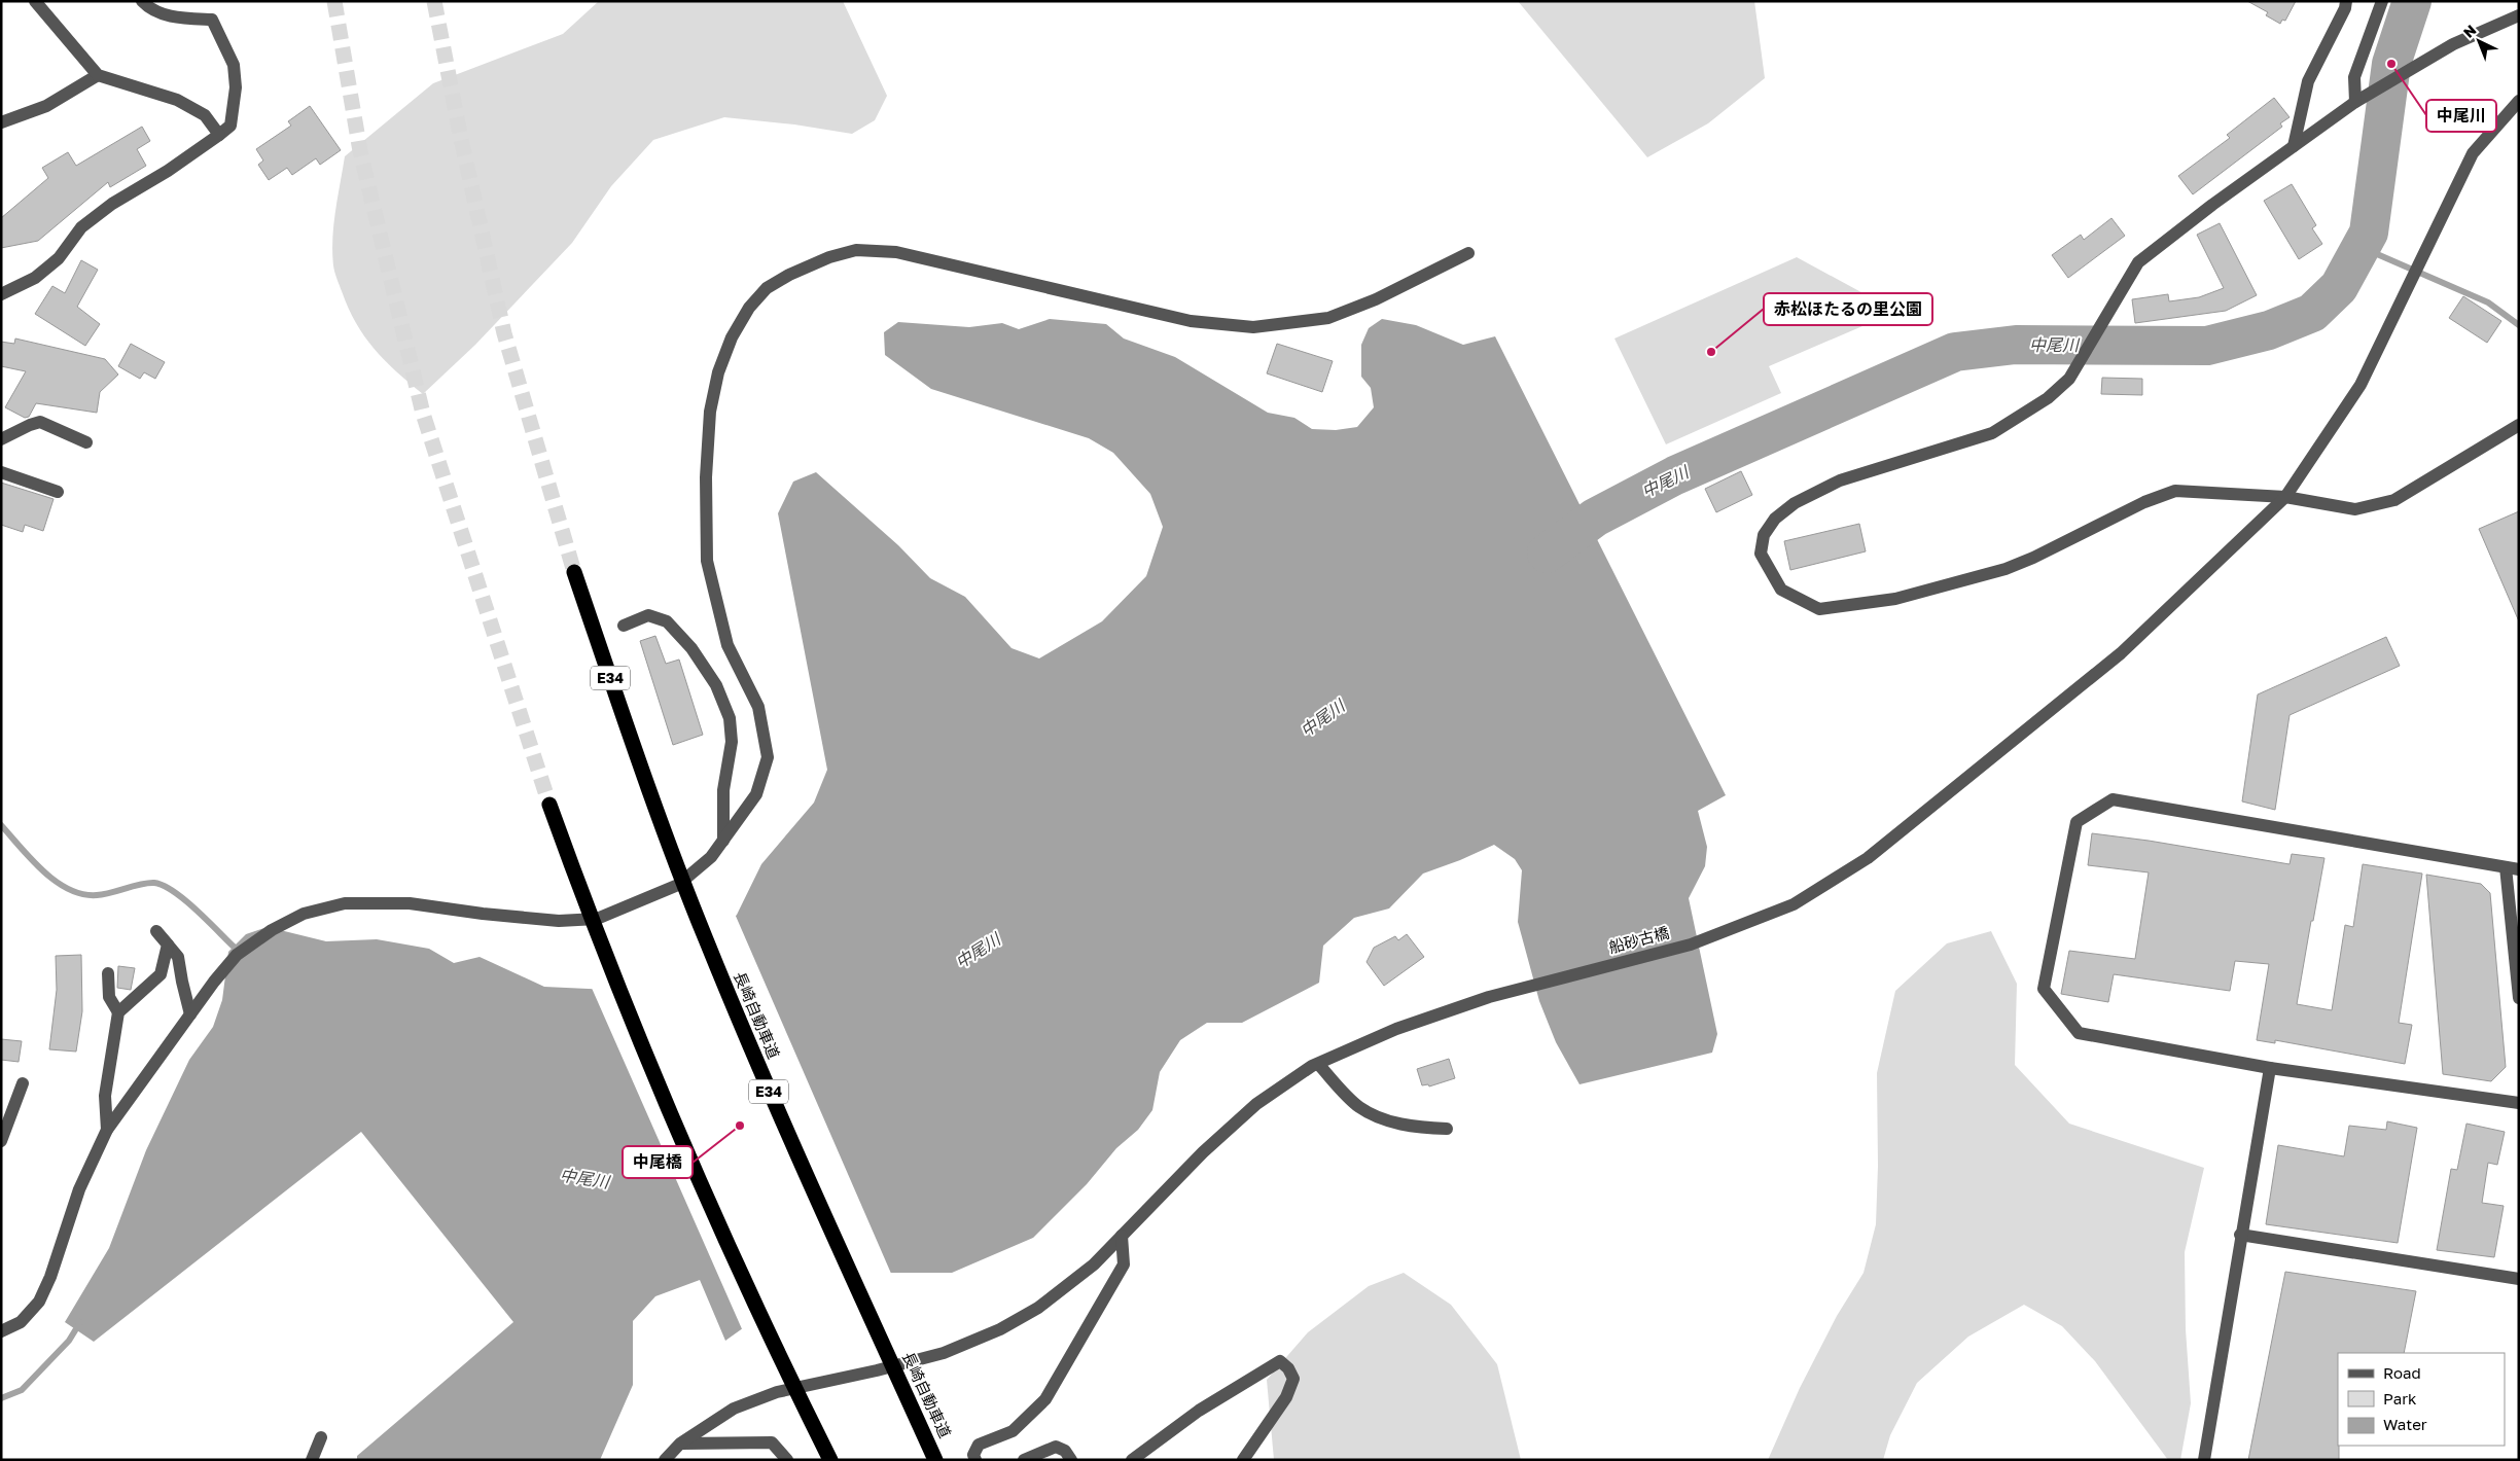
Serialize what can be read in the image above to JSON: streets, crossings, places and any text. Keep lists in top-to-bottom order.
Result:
{
  "streets": {
    "highway": ["E34", "長崎自動車道"],
    "street": ["船砂古橋"]
  },
  "water": ["中尾川"],
  "places": ["中尾川", "赤松ほたるの里公園", "中尾橋"],
  "legend": ["Road", "Park", "Water"],
  "north": "top left"
}
